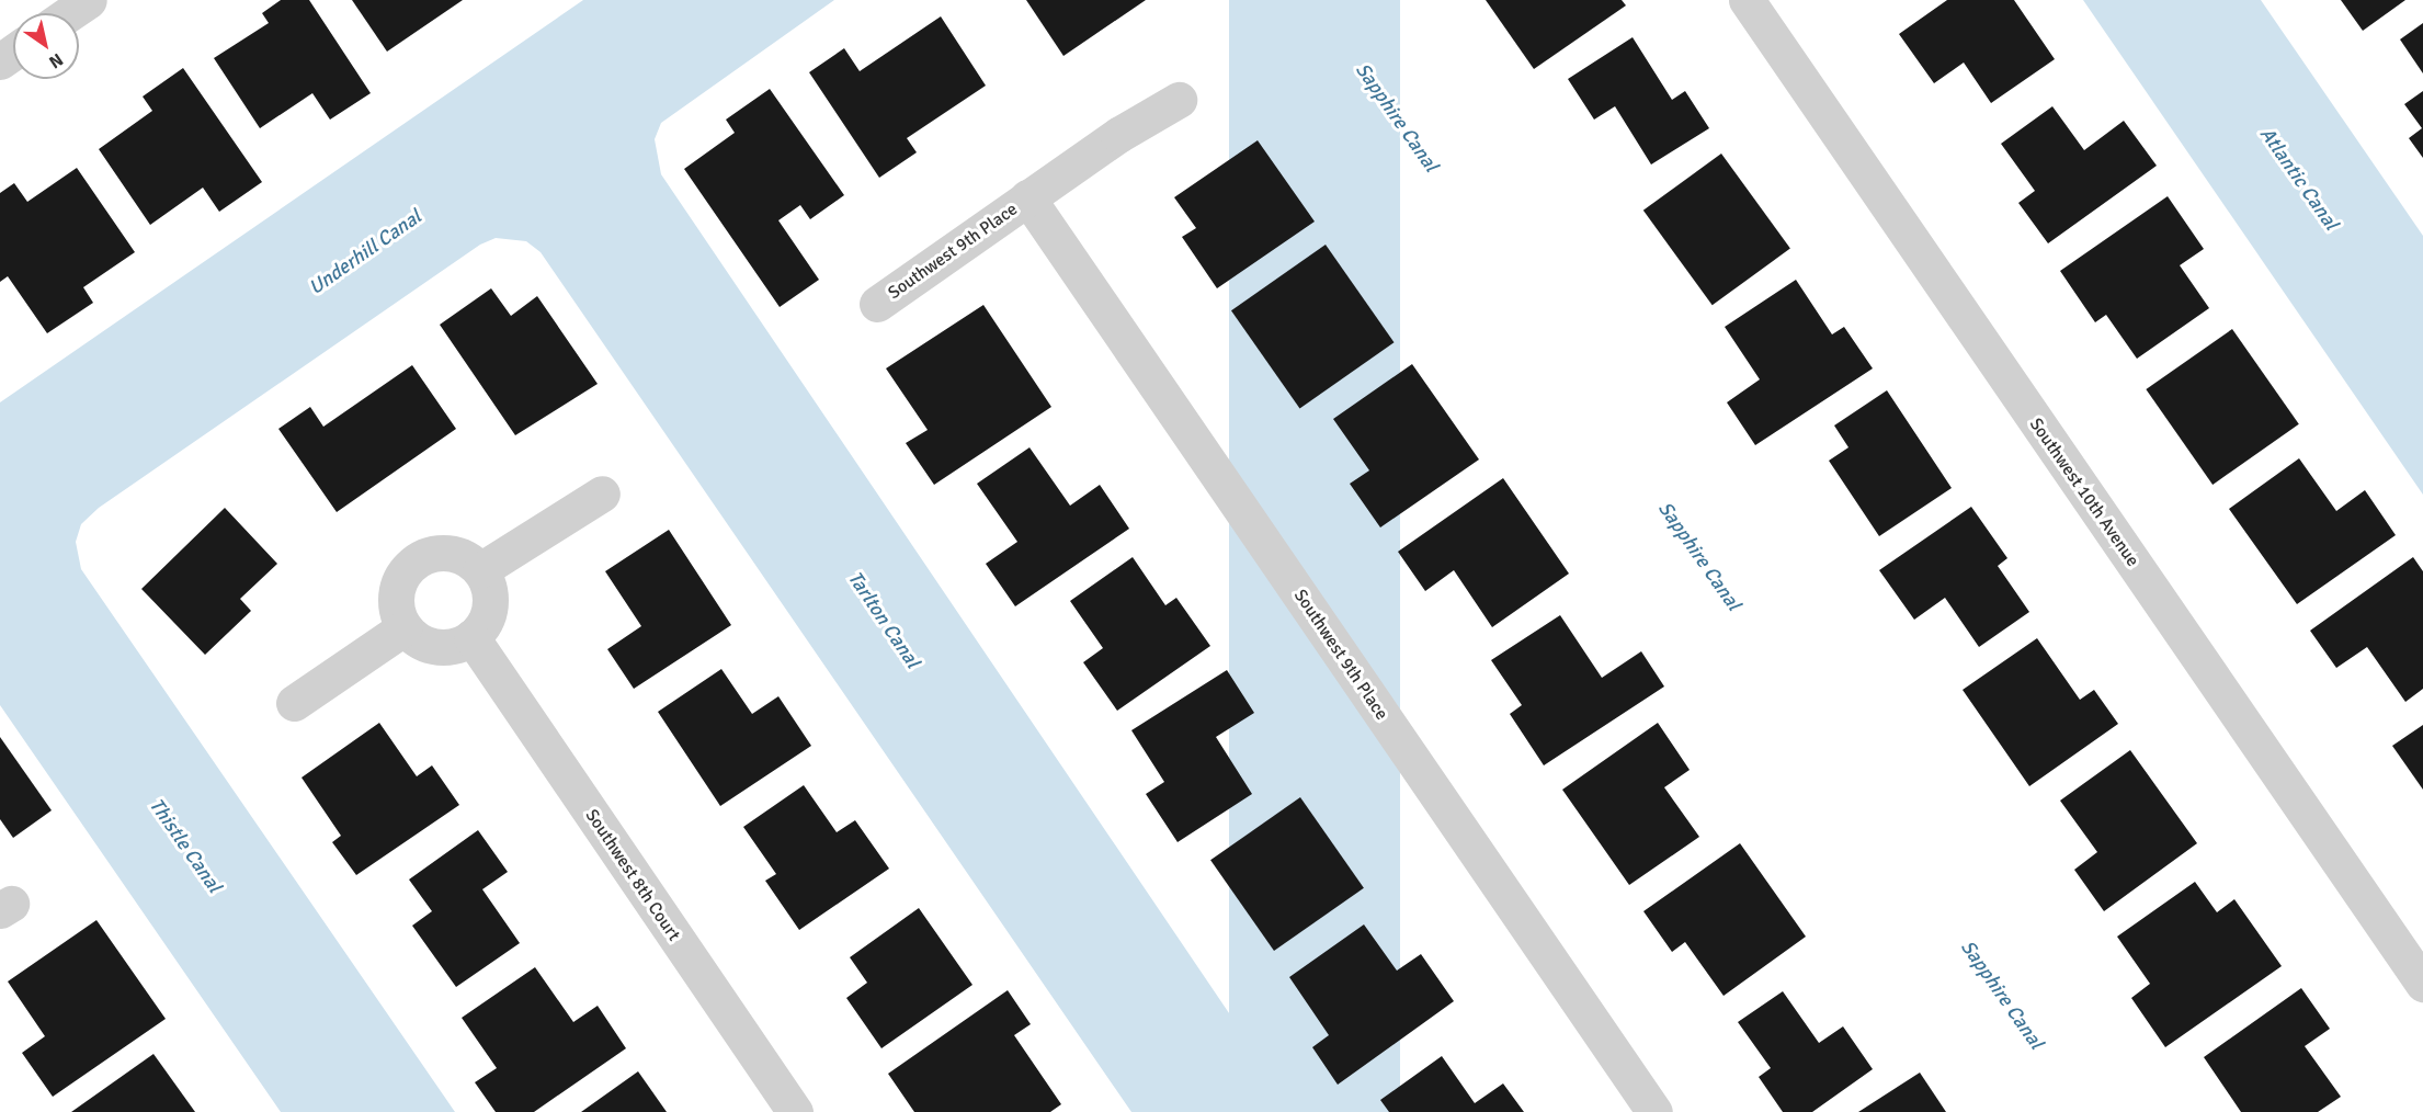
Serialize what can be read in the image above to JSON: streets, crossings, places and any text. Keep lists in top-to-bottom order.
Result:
{
  "streets": {
    "street": ["Southwest 9th Place", "Southwest 10th Avenue", "Southwest 8th Court"]
  },
  "water": [
    "Sapphire Canal",
    "Atlantic Canal",
    "Underhill Canal",
    "Tarlton Canal",
    "Thistle Canal"
  ],
  "north": "bottom right"
}
